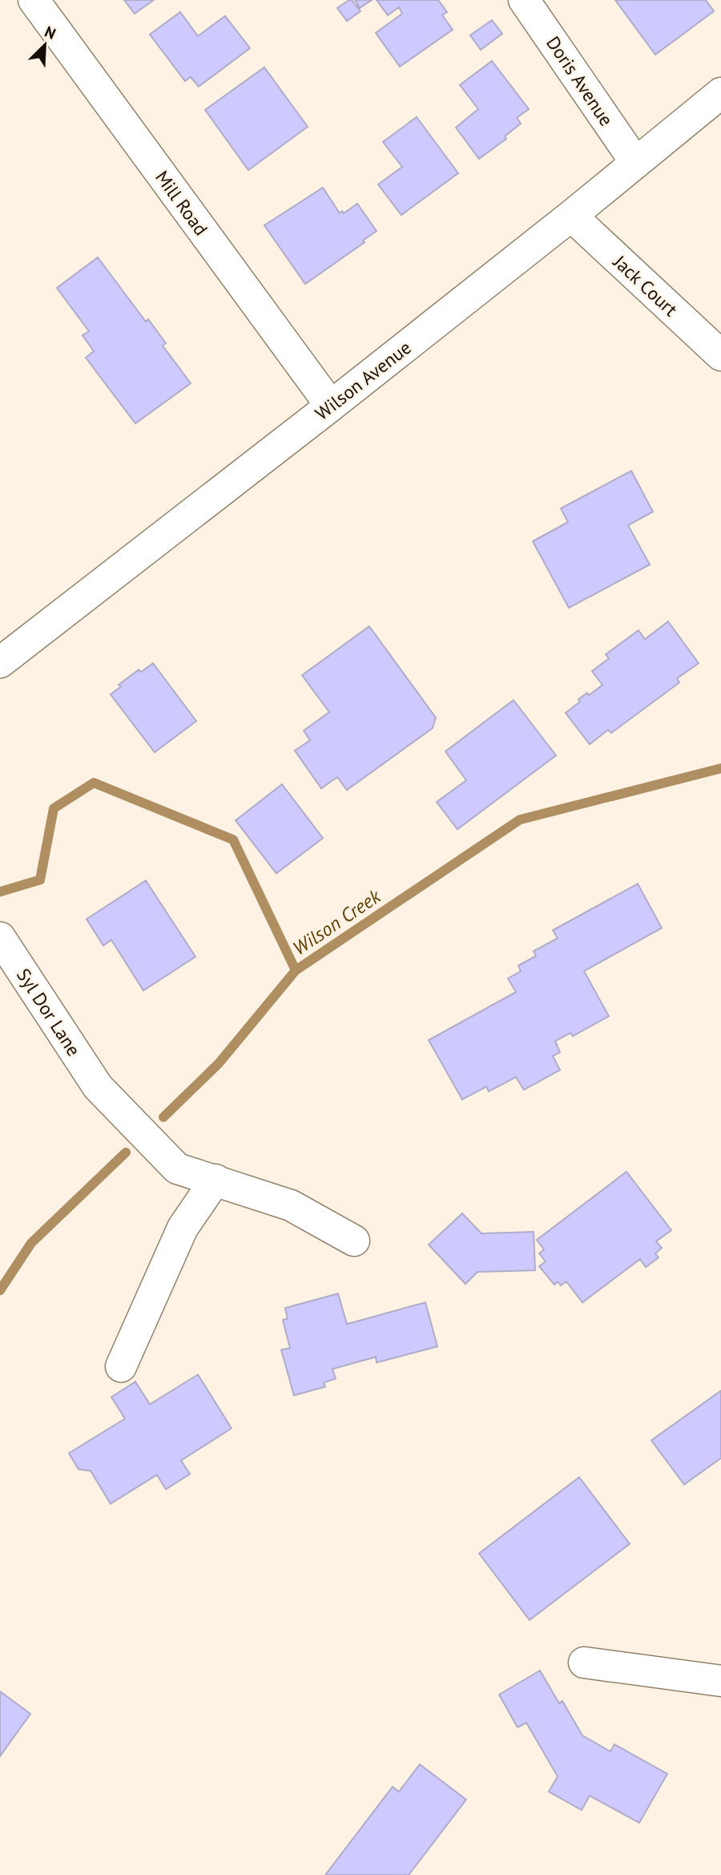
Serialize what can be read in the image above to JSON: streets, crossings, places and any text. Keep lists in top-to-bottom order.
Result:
{
  "streets": {
    "street": [
      "Doris Avenue",
      "Mill Road",
      "Jack Court",
      "Wilson Avenue",
      "Syl Dor Lane"
    ]
  },
  "crossings": [
    ["Doris Avenue", "Wilson Avenue"],
    ["Mill Road", "Wilson Avenue"],
    ["Jack Court", "Wilson Avenue"]
  ],
  "water": ["Wilson Creek"],
  "north": "top right"
}
